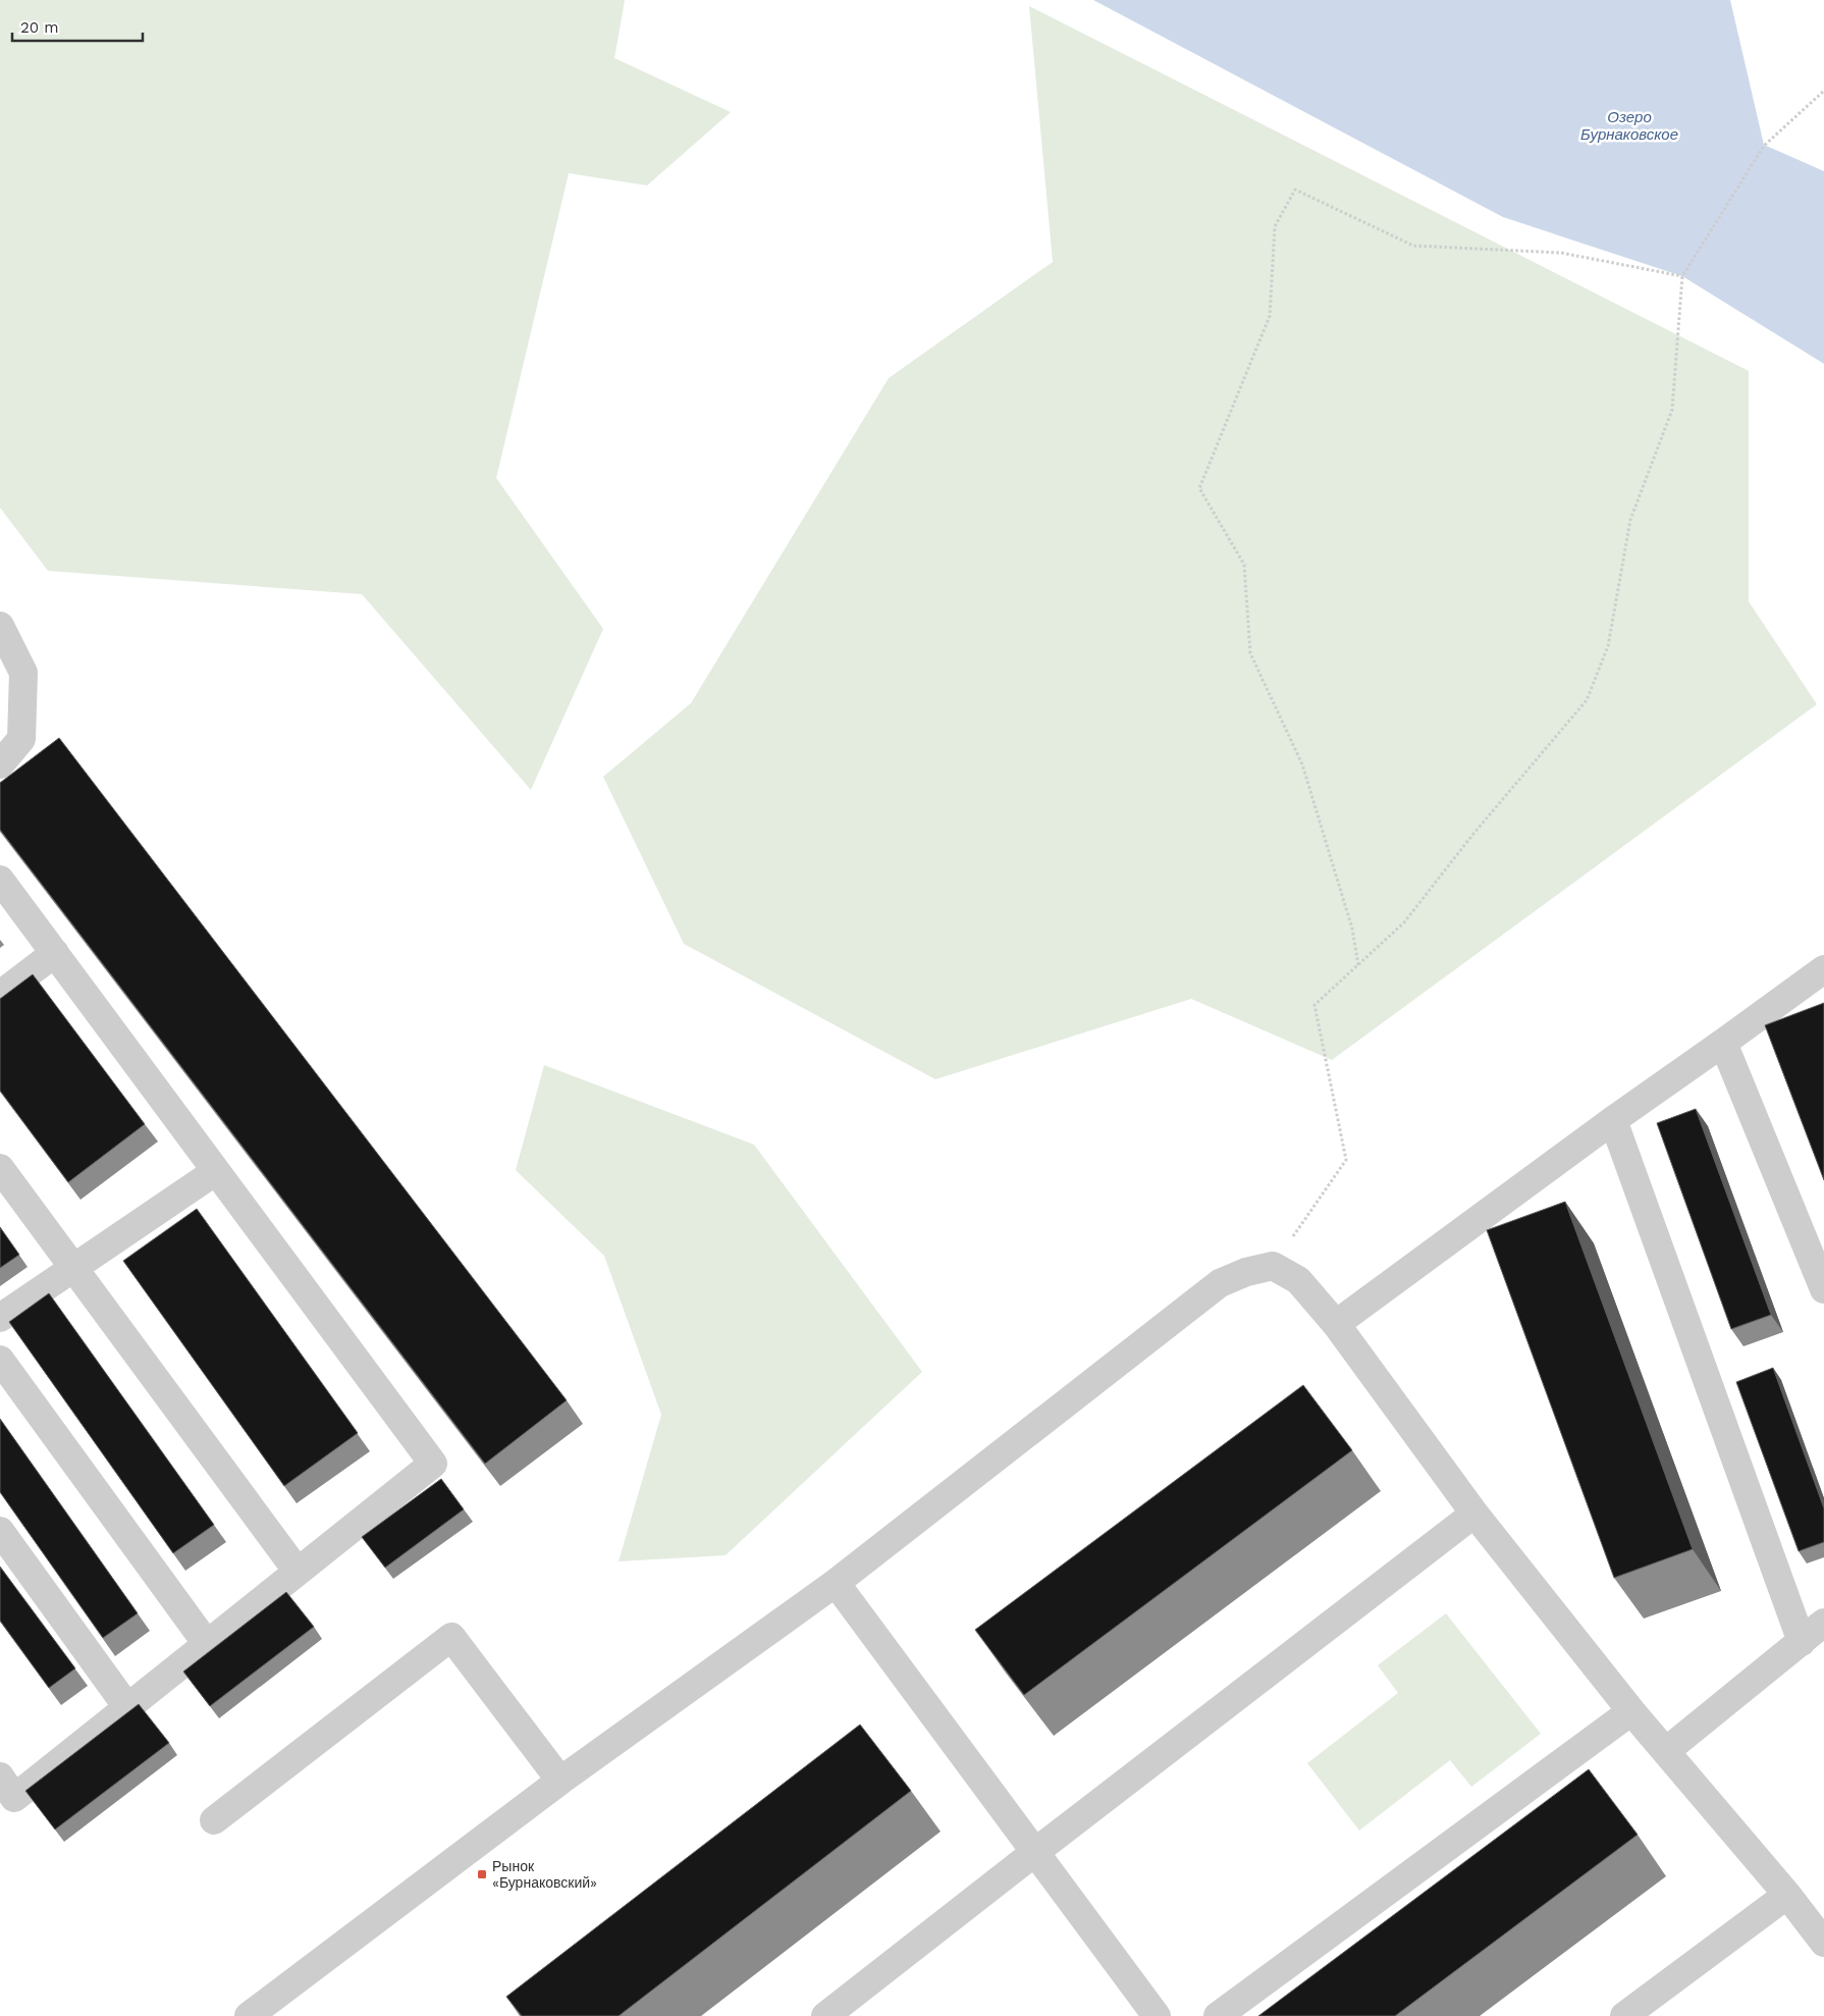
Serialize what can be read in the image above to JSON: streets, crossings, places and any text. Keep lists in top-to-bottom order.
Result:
{
  "water": ["Озеро Бурнаковское"],
  "places": {
    "transit": ["Рынок «Бурнаковский»"]
  },
  "scale_bar": "20 m"
}
